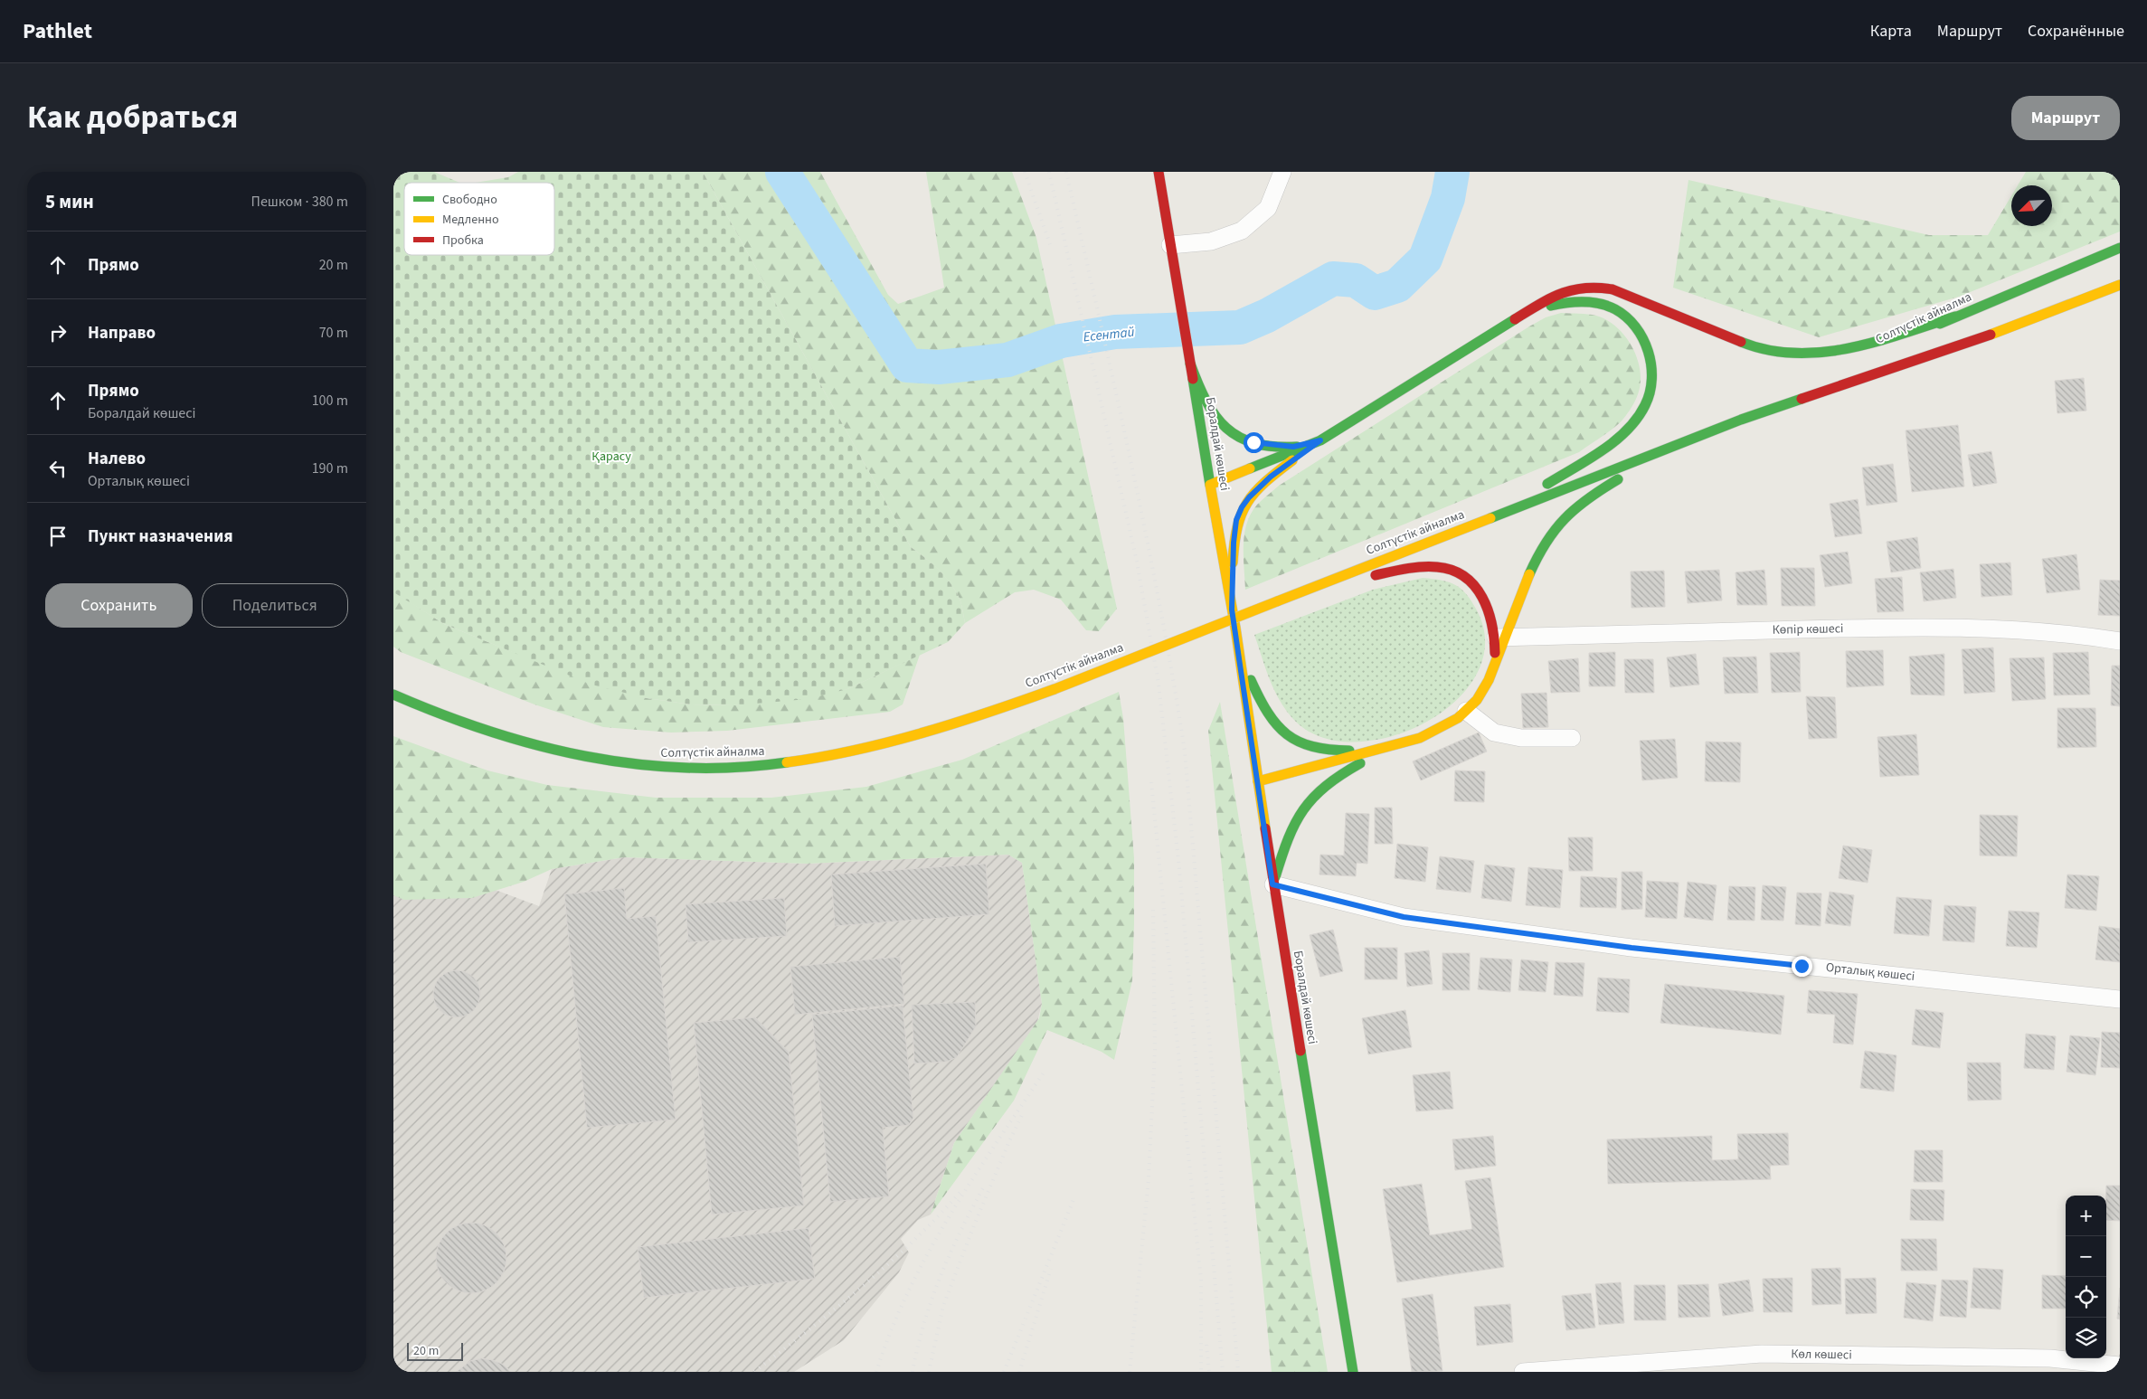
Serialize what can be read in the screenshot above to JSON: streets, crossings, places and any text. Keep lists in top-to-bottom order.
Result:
{
  "streets": {
    "main road": ["Солтүстік айналма", "Боралдай көшесі"],
    "street": ["Көпір көшесі", "Орталық көшесі", "Көл көшесі"]
  },
  "crossings": [
    ["Боралдай көшесі", "Орталық көшесі"]
  ],
  "water": ["Есентай"],
  "parks": ["Қарасу"],
  "legend": ["Свободно", "Медленно", "Пробка"],
  "scale_bar": "20 m",
  "north": "bottom left",
  "page": {
    "header": "Pathlet",
    "nav": ["Карта", "Маршрут", "Сохранённые"],
    "title": "Как добраться",
    "buttons": [
      "Маршрут",
      ["Сохранить", "Поделиться"]
    ],
    "heading": ["5 мин", "Пешком · 380 m"],
    "list": [
      ["Прямо", "20 m"],
      ["Направо", "70 m"],
      ["Прямо", "Боралдай көшесі", "100 m"],
      ["Налево", "Орталық көшесі", "190 m"],
      "Пункт назначения"
    ],
    "map_buttons": ["+", "−"],
    "scale": "20 m"
  }
}
